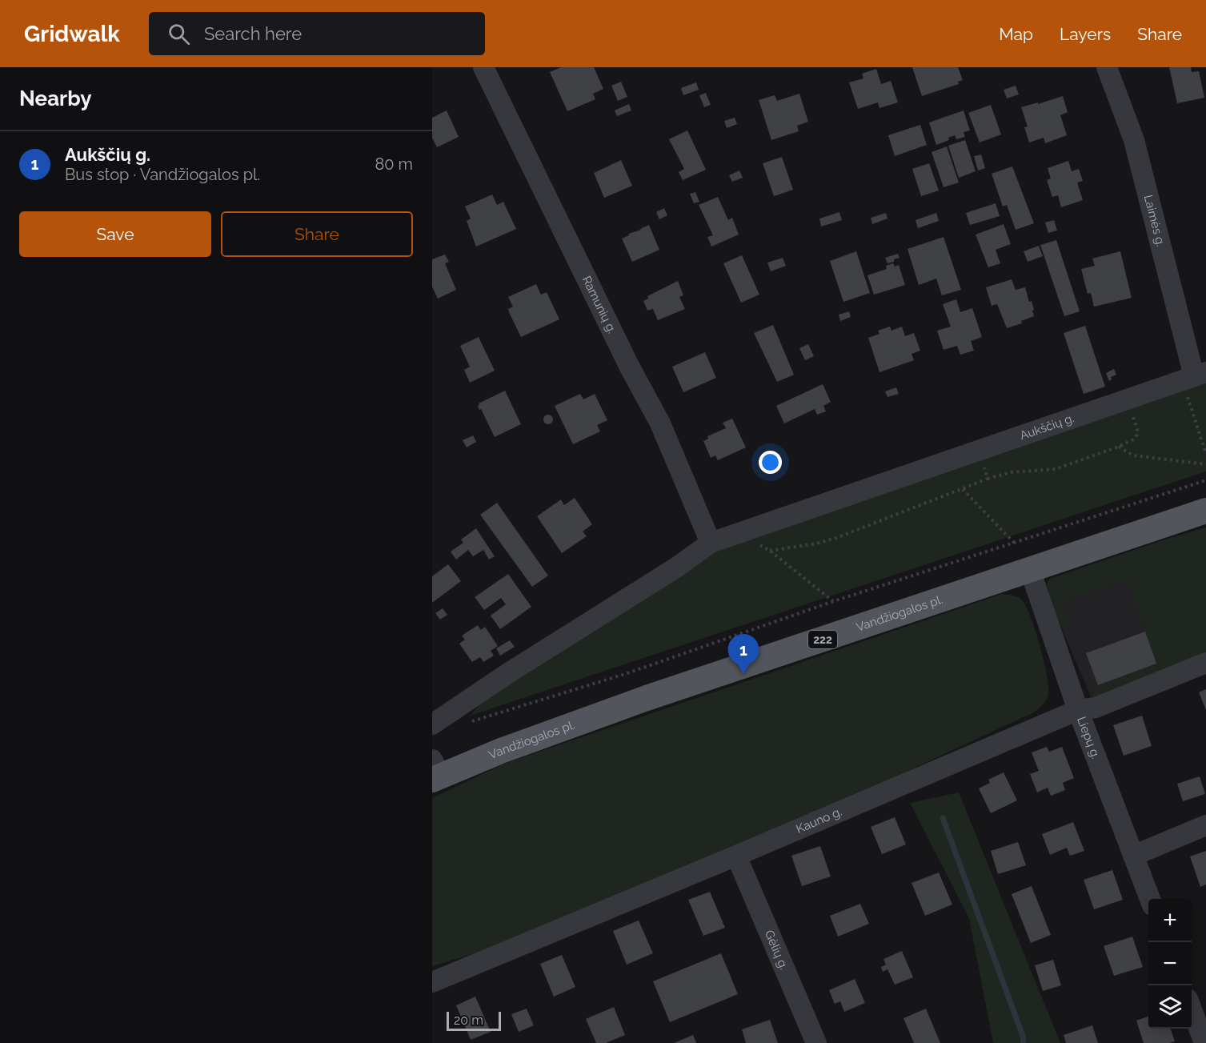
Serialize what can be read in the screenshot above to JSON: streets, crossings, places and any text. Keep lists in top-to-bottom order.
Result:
{
  "streets": {
    "main road": ["Vandžiogalos pl.", "222"],
    "street": [
      "Laimės g.",
      "Ramunių g.",
      "Aukščių g.",
      "Liepų g.",
      "Kauno g.",
      "Gėlių g."
    ]
  },
  "crossings": [
    ["Laimės g.", "Aukščių g."],
    ["Ramunių g.", "Aukščių g."],
    ["Vandžiogalos pl.", "Liepų g."],
    ["Liepų g.", "Kauno g."],
    ["Kauno g.", "Gėlių g."]
  ],
  "scale_bar": "20 m",
  "page": {
    "header": "Gridwalk",
    "search": "Search here",
    "nav": ["Map", "Layers", "Share"],
    "heading": "Nearby",
    "list": [
      {
        "mark": "1",
        "name": "Aukščių g.",
        "note": "Bus stop · Vandžiogalos pl.",
        "value": "80 m"
      }
    ],
    "buttons": ["Save", "Share"],
    "pins": "1",
    "map_buttons": ["+", "−"],
    "scale": "20 m"
  }
}
